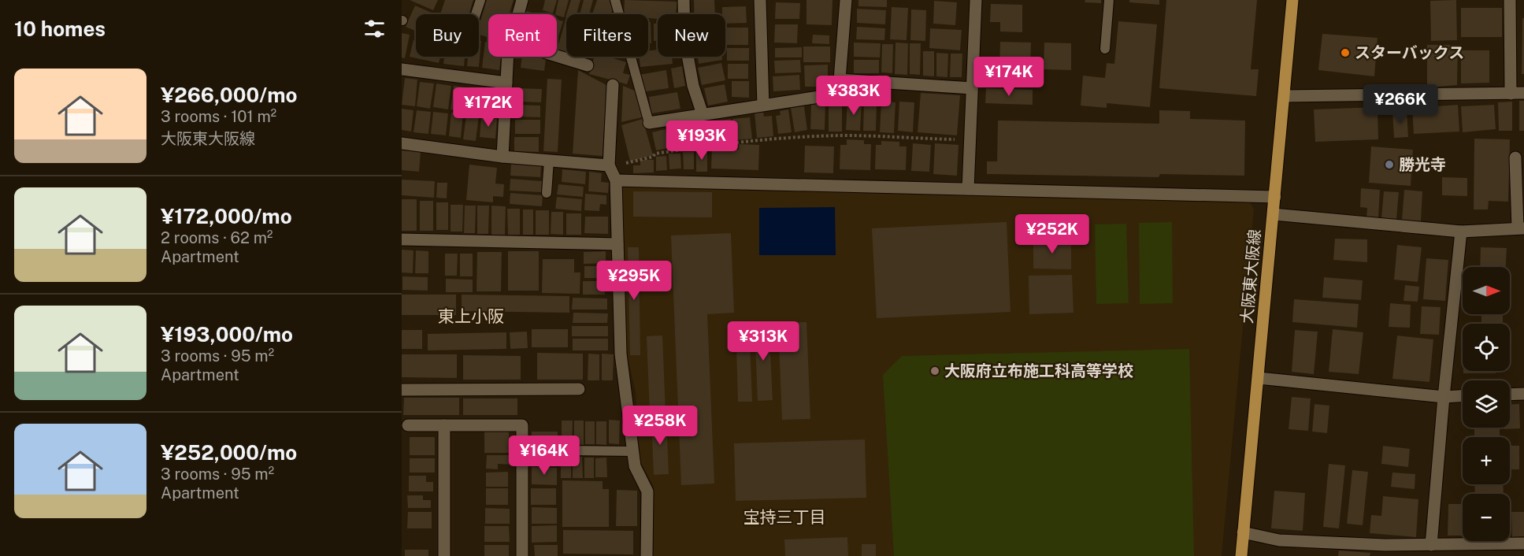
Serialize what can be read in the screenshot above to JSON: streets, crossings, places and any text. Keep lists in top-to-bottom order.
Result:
{
  "streets": {
    "main road": ["大阪東大阪線"]
  },
  "districts": ["東上小阪", "宝持三丁目"],
  "places": ["スターバックス", "勝光寺", "大阪府立布施工科高等学校"],
  "north": "right",
  "page": {
    "heading": "10 homes",
    "chip": [
      "Buy",
      "Rent",
      "Filters",
      "New"
    ],
    "list": [
      {
        "name": "¥266,000/mo",
        "note": "3 rooms · 101 m² · 大阪東大阪線"
      },
      {
        "name": "¥172,000/mo",
        "note": "2 rooms · 62 m² · Apartment"
      },
      {
        "name": "¥193,000/mo",
        "note": "3 rooms · 95 m² · Apartment"
      },
      {
        "name": "¥252,000/mo",
        "note": "3 rooms · 95 m² · Apartment"
      }
    ],
    "price": [
      "¥174K",
      "¥383K",
      "¥266K",
      "¥172K",
      "¥193K",
      "¥252K",
      "¥295K",
      "¥313K",
      "¥258K",
      "¥164K"
    ],
    "map_buttons": ["+", "−"]
  }
}
